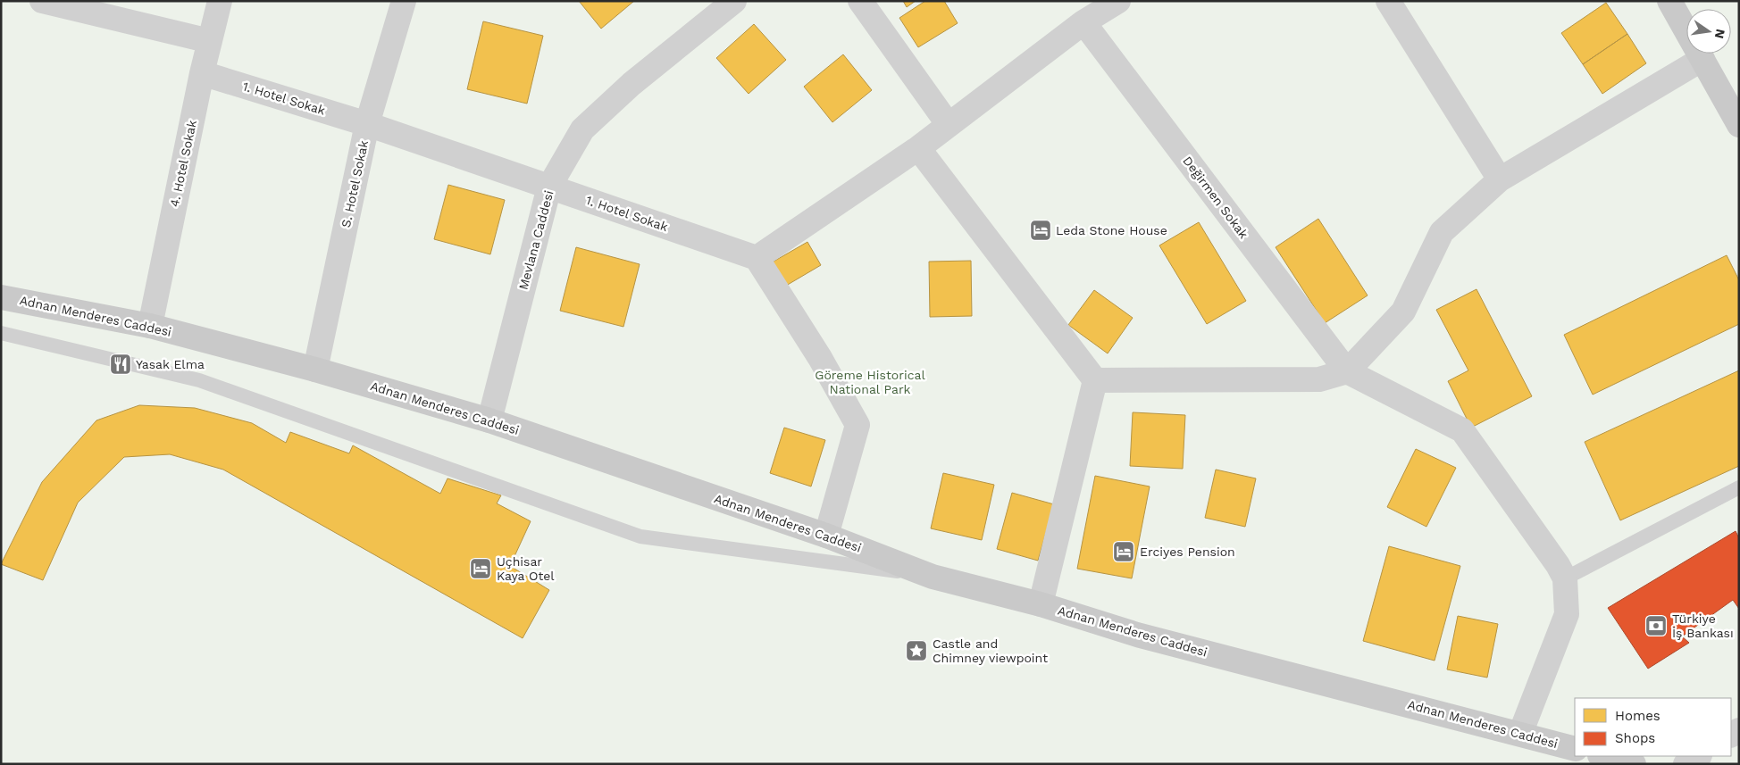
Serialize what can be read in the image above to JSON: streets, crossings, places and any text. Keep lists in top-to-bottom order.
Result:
{
  "streets": {
    "street": [
      "1. Hotel Sokak",
      "4. Hotel Sokak",
      "S. Hotel Sokak",
      "Değirmen Sokak",
      "Mevlana Caddesi",
      "Adnan Menderes Caddesi"
    ]
  },
  "crossings": [
    ["1. Hotel Sokak", "4. Hotel Sokak"],
    ["1. Hotel Sokak", "S. Hotel Sokak"],
    ["1. Hotel Sokak", "Mevlana Caddesi"],
    ["4. Hotel Sokak", "Adnan Menderes Caddesi"],
    ["S. Hotel Sokak", "Adnan Menderes Caddesi"],
    ["Mevlana Caddesi", "Adnan Menderes Caddesi"]
  ],
  "parks": ["Göreme Historical National Park"],
  "places": {
    "hotel": ["Leda Stone House", "Erciyes Pension", "Uçhisar Kaya Otel"],
    "restaurant": ["Yasak Elma"],
    "bank": ["Türkiye İş Bankası"],
    "place": ["Castle and Chimney viewpoint"]
  },
  "legend": ["Homes", "Shops"],
  "north": "right"
}
